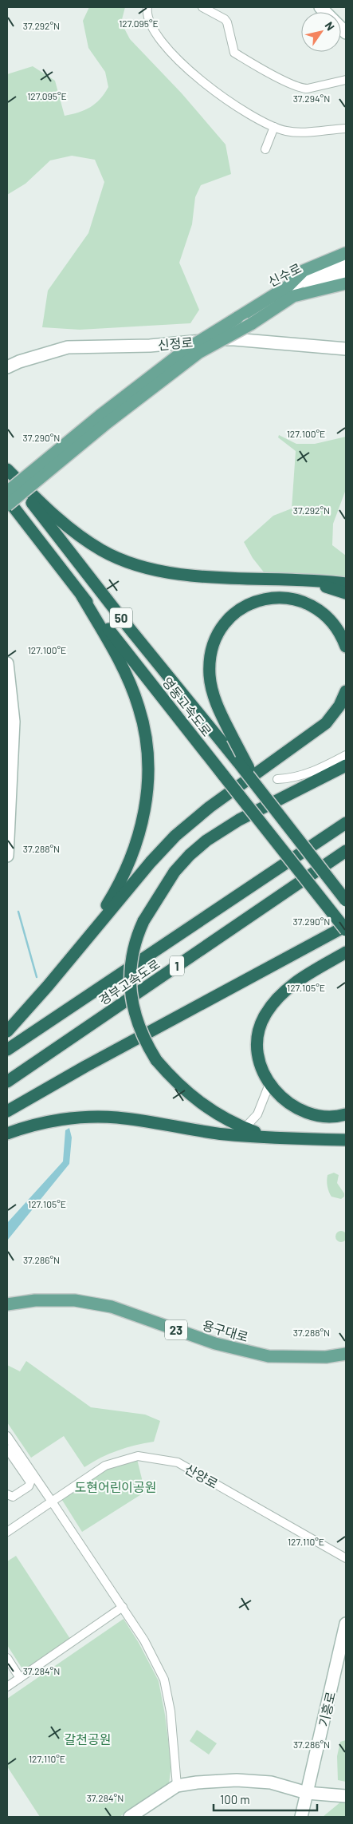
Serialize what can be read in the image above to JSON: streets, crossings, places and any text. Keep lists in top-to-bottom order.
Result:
{
  "streets": {
    "highway": [
      "50",
      "영동고속도로",
      "1",
      "경부고속도로"
    ],
    "main road": ["신수로", "23", "용구대로"],
    "street": ["신정로", "산양로", "기흥로"]
  },
  "parks": ["도현어린이공원", "갈천공원"],
  "scale_bar": "100 m",
  "north": "top right",
  "coordinates": [
    "127.095°E",
    "37.292°N",
    "37.294°N",
    "127.100°E",
    "37.290°N",
    "37.288°N",
    "127.105°E",
    "37.286°N",
    "127.110°E",
    "37.284°N"
  ]
}
